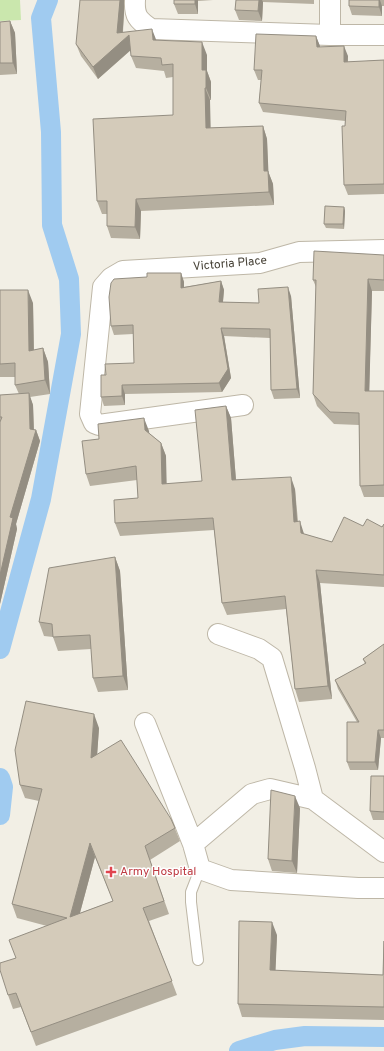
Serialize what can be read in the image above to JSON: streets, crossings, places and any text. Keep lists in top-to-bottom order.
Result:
{
  "streets": {
    "street": ["Victoria Place"]
  },
  "places": {
    "health": ["Army Hospital"]
  }
}
